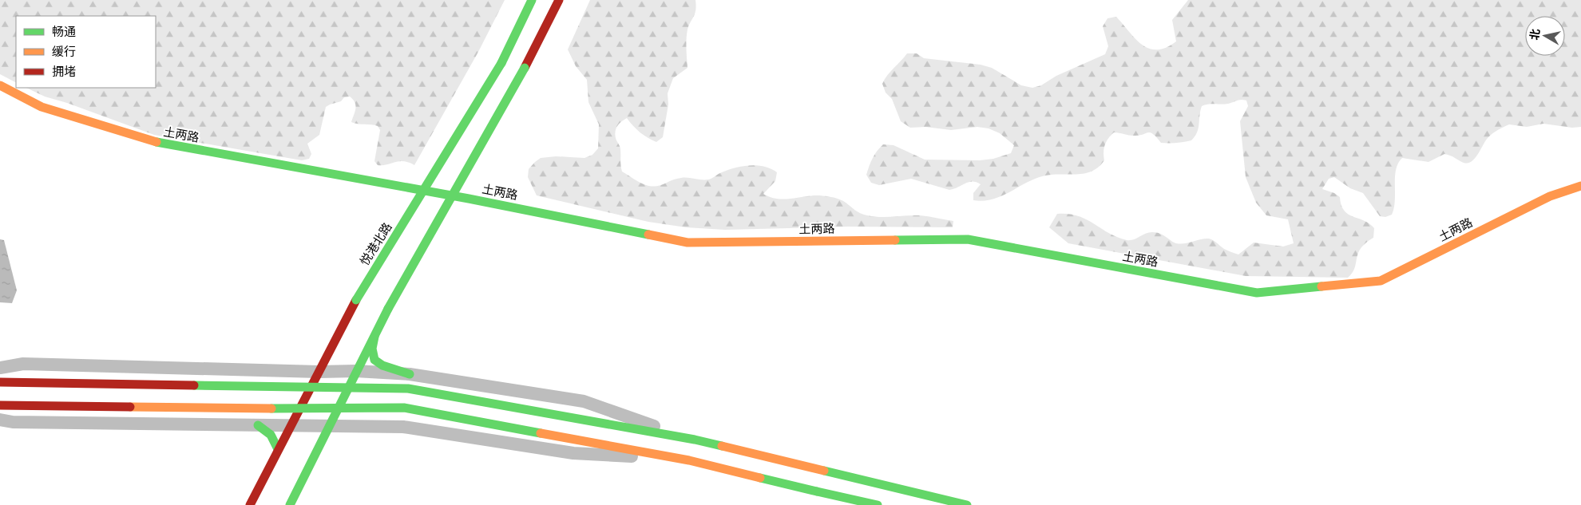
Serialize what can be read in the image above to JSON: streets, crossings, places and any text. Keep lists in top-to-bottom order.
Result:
{
  "streets": {
    "main road": ["土两路", "悦港北路"]
  },
  "legend": ["畅通", "缓行", "拥堵"],
  "north": "left"
}
